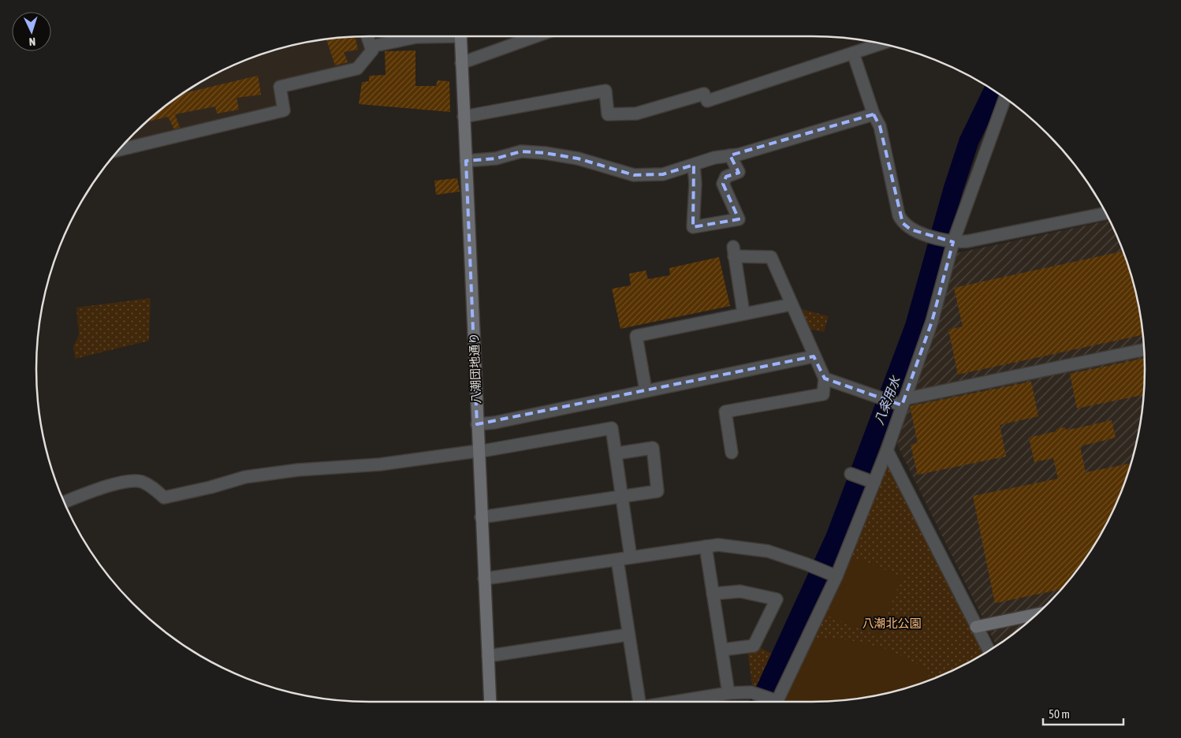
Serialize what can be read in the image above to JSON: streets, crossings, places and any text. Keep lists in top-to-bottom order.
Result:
{
  "streets": {
    "street": ["八潮団地通り"]
  },
  "water": ["八条用水"],
  "parks": ["八潮北公園"],
  "scale_bar": "50 m",
  "north": "bottom"
}
